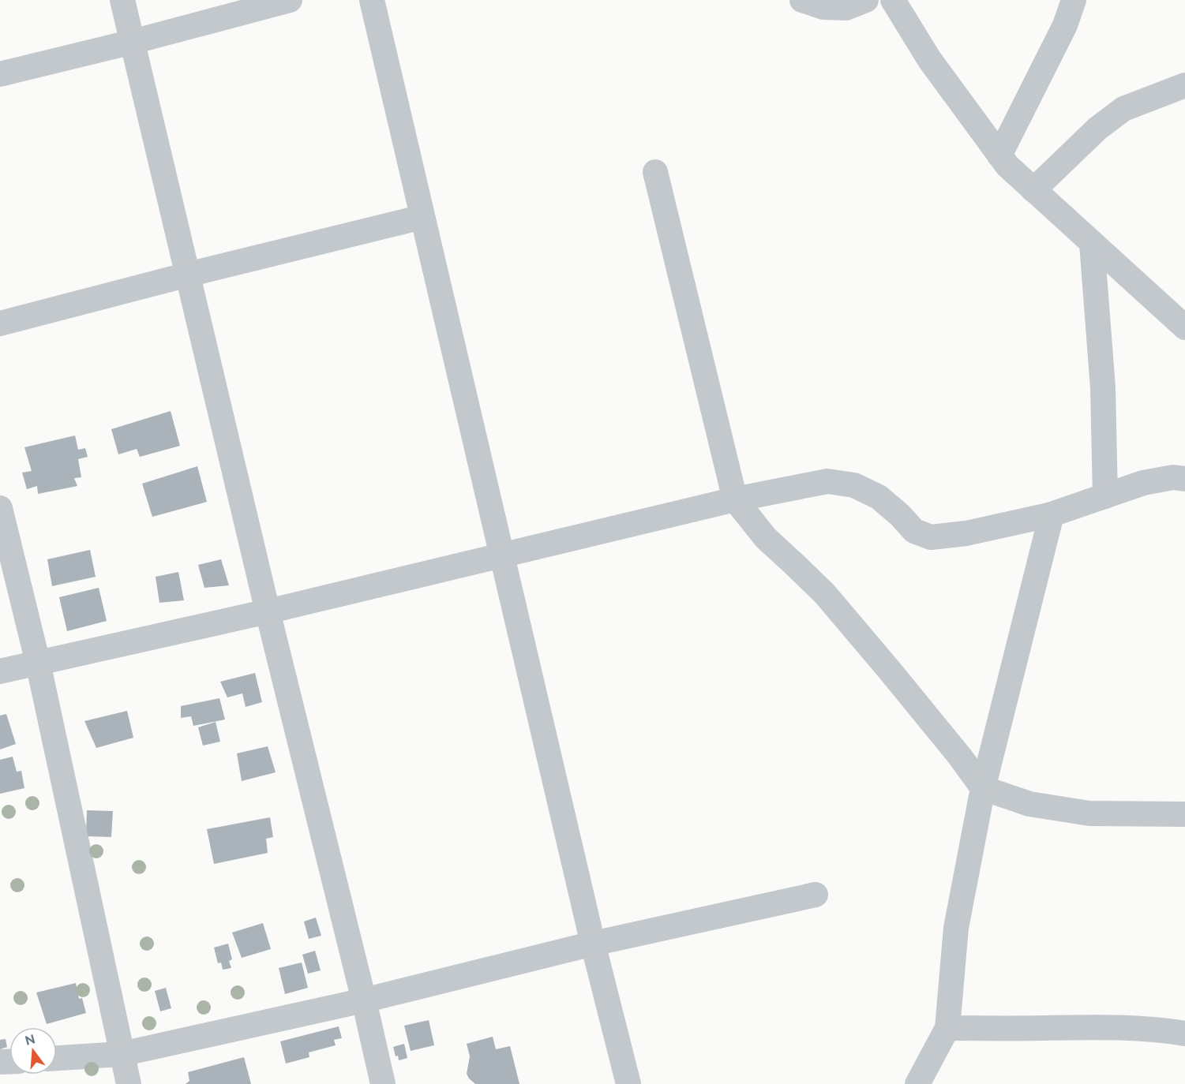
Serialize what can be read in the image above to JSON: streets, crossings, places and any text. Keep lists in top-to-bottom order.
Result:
{
  "north": "top"
}
